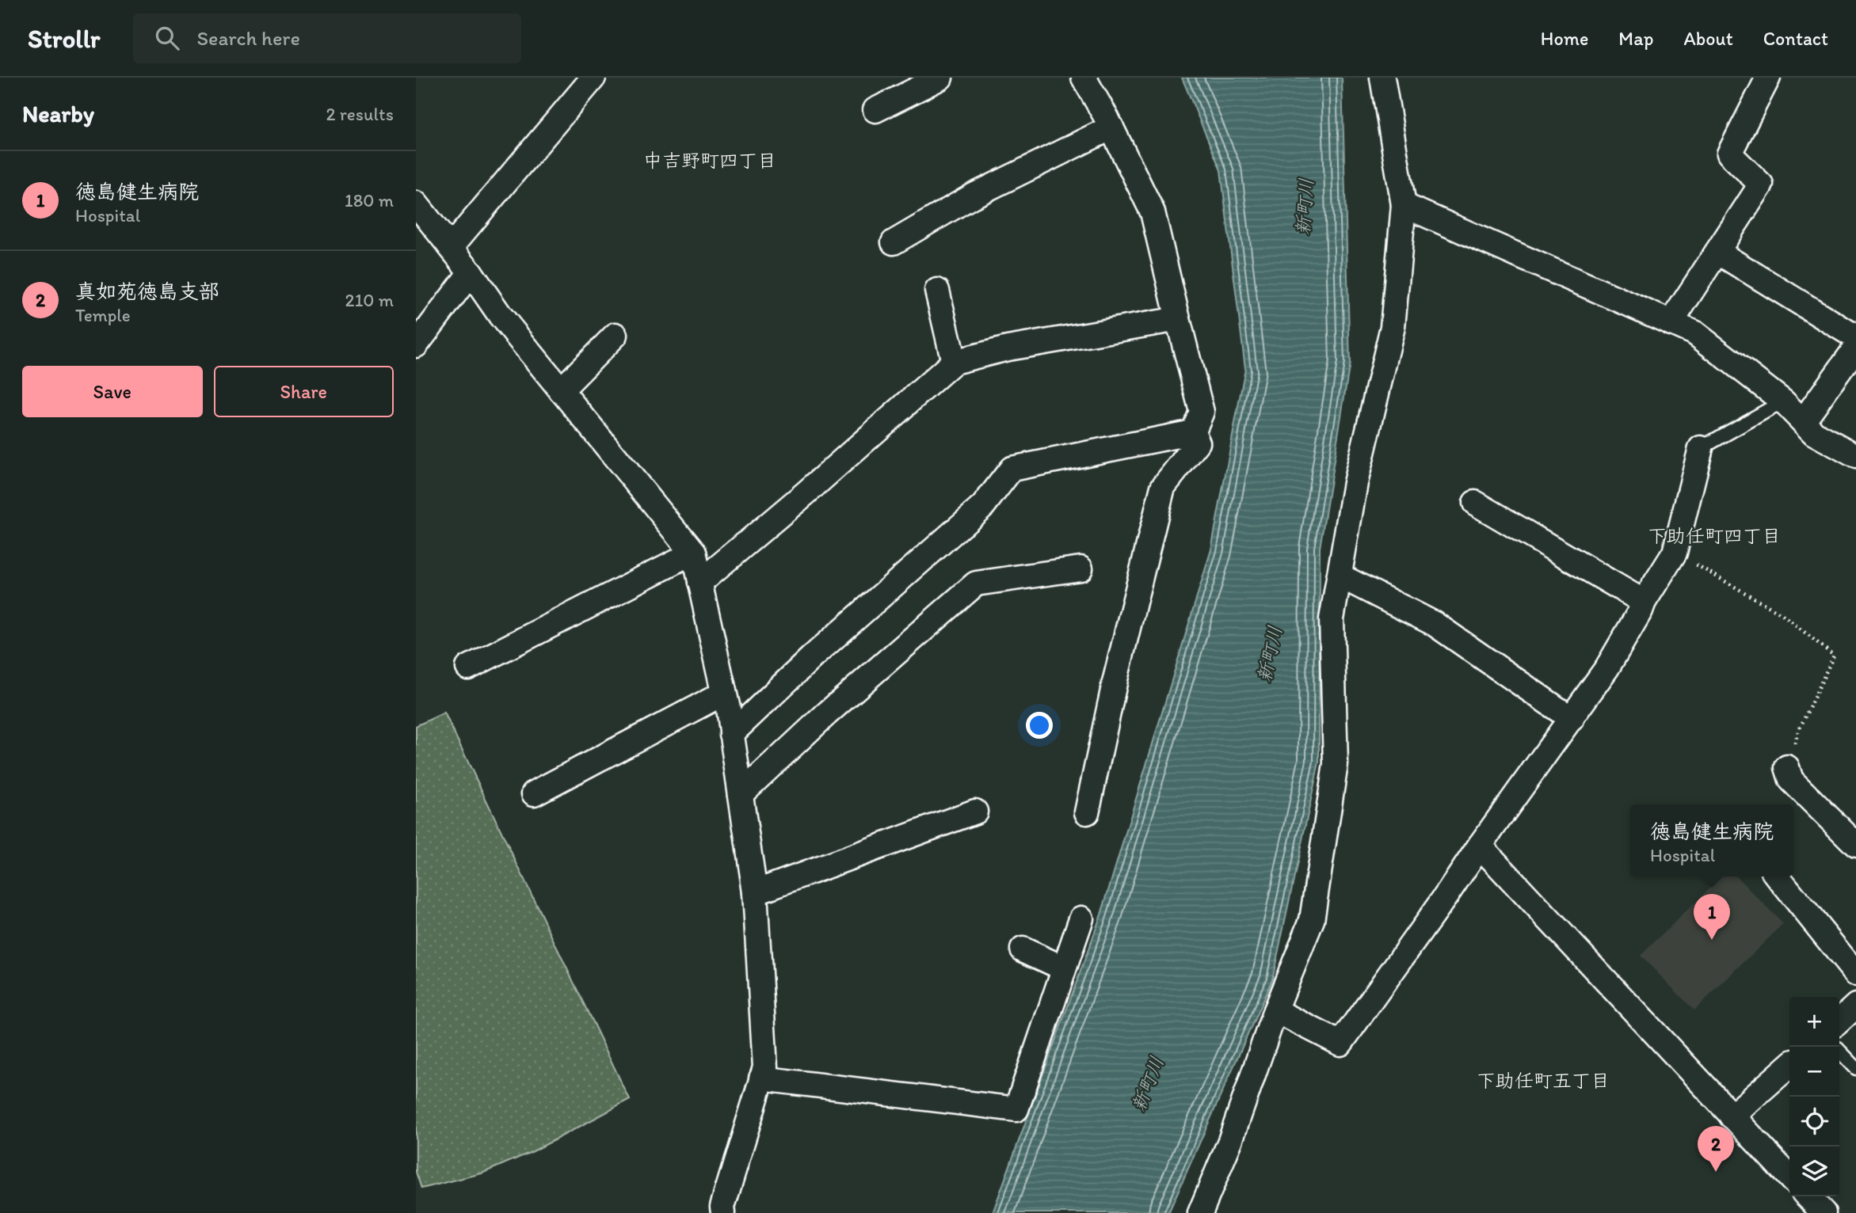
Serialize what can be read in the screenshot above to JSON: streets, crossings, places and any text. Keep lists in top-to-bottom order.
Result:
{
  "districts": ["中吉野町四丁目", "下助任町四丁目", "下助任町五丁目"],
  "water": ["新町川"],
  "page": {
    "header": "Strollr",
    "search": "Search here",
    "nav": [
      "Home",
      "Map",
      "About",
      "Contact"
    ],
    "heading": ["Nearby", "2 results"],
    "list": [
      {
        "mark": "1",
        "name": "徳島健生病院",
        "note": "Hospital",
        "value": "180 m"
      },
      {
        "mark": "2",
        "name": "真如苑徳島支部",
        "note": "Temple",
        "value": "210 m"
      }
    ],
    "buttons": ["Save", "Share"],
    "popup": ["徳島健生病院", "Hospital"],
    "pins": ["1", "2"],
    "map_buttons": ["+", "−"]
  }
}
